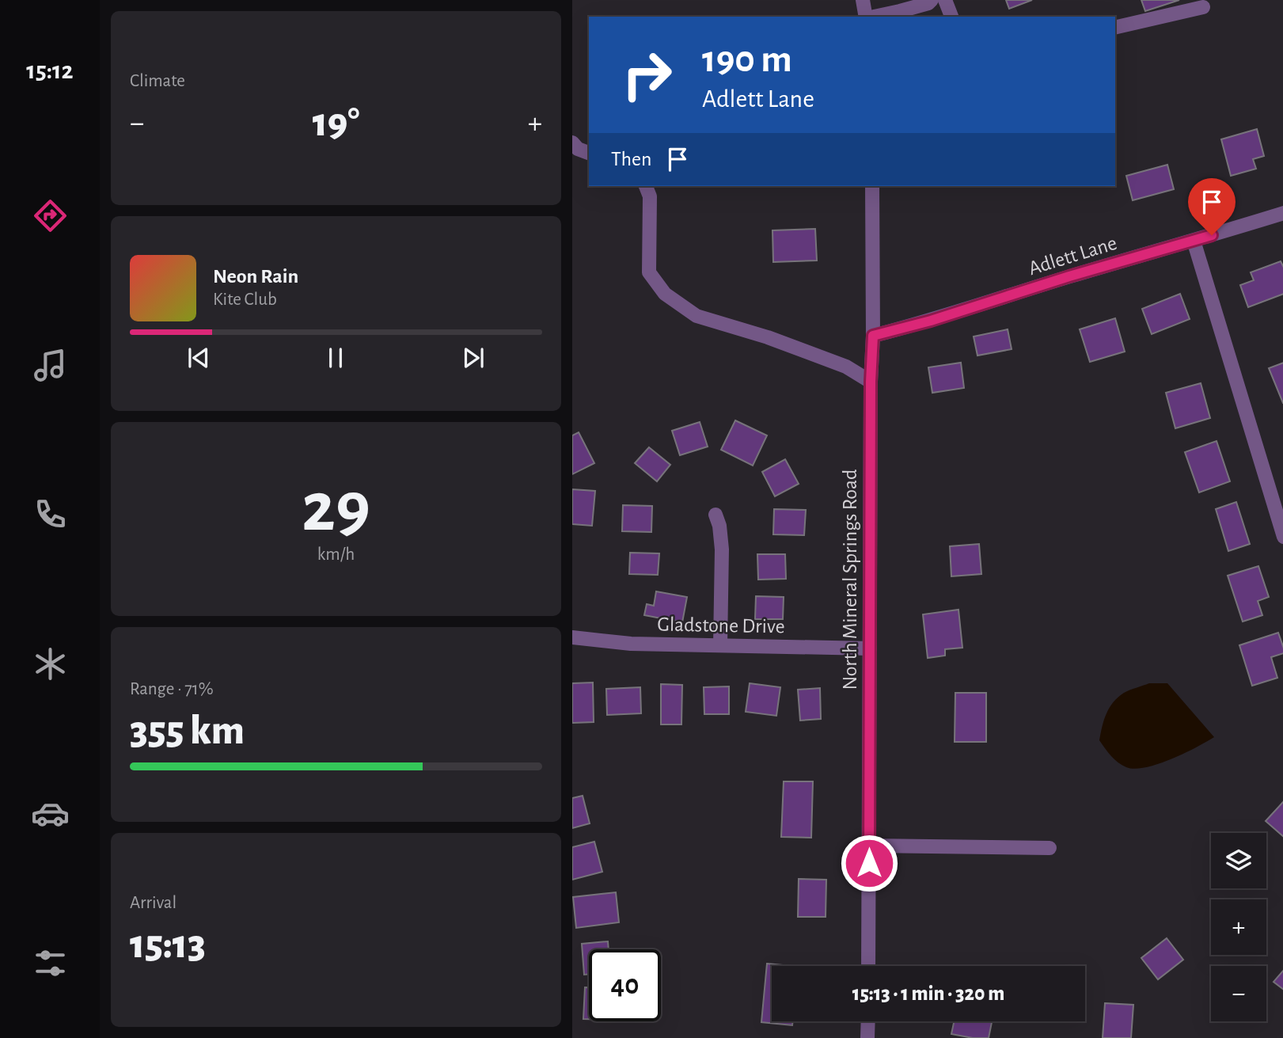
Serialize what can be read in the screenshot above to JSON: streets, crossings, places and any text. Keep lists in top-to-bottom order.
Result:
{
  "streets": {
    "street": ["Adlett Lane", "North Mineral Springs Road", "Gladstone Drive"]
  },
  "crossings": [
    ["Adlett Lane", "North Mineral Springs Road"],
    ["North Mineral Springs Road", "Gladstone Drive"]
  ],
  "page": {
    "tabs": "15:12",
    "tile": [
      "Climate",
      ["29", "km/h"],
      ["Range · 71%", "355 km"],
      ["Arrival", "15:13"]
    ],
    "turn": ["190 m", "Adlett Lane"],
    "heat": ["−", "19°", "+"],
    "then": "Then",
    "song": ["Neon Rain", "Kite Club"],
    "map_buttons": ["+", "−"],
    "limit": "40",
    "trip": "15:13 · 1 min · 320 m"
  }
}
